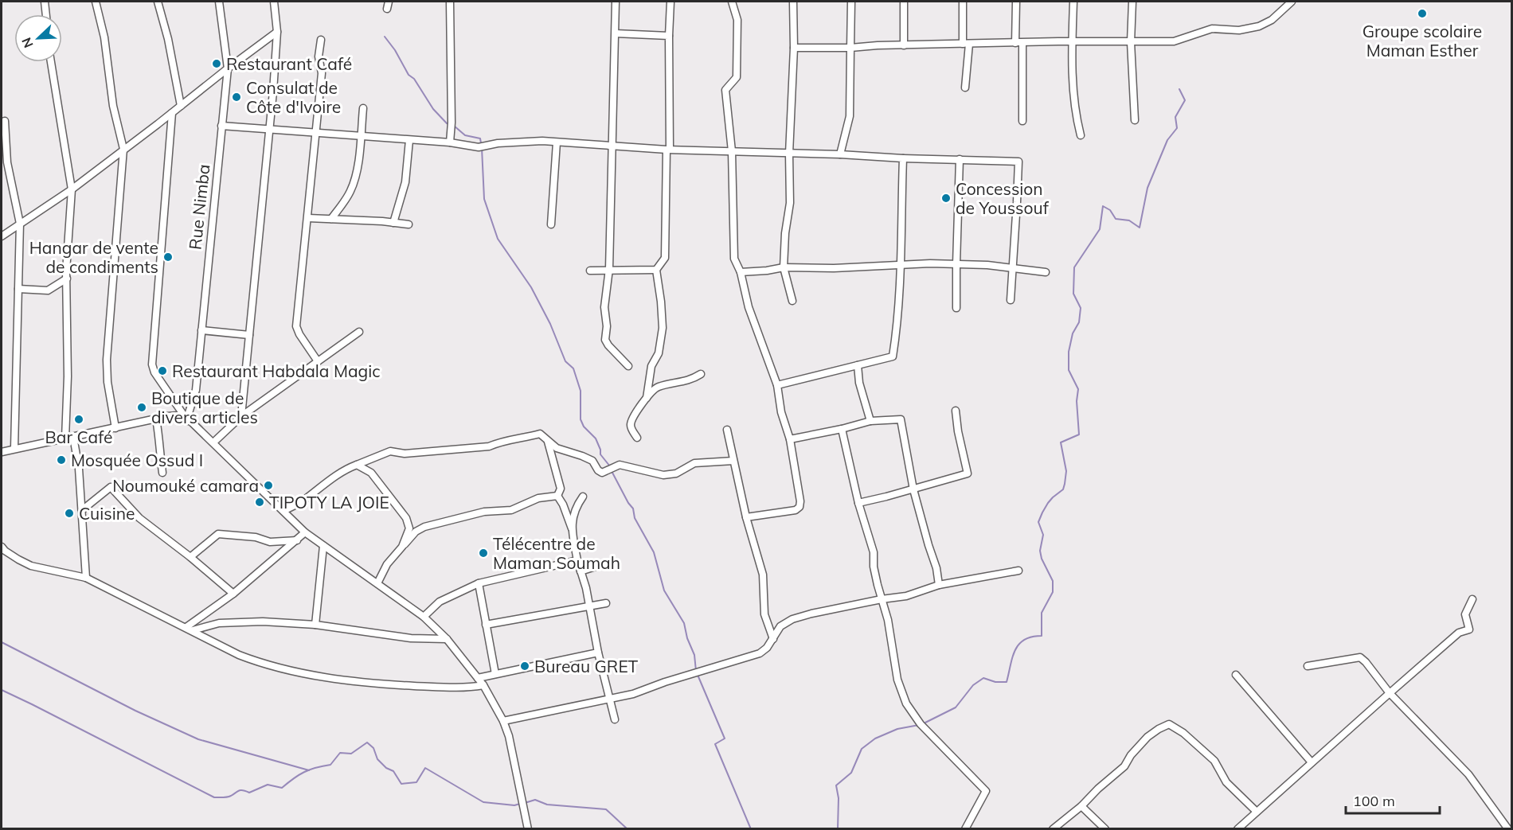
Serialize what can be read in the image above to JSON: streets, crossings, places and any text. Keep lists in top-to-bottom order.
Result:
{
  "streets": {
    "street": ["Rue Nimba"]
  },
  "places": [
    "Groupe scolaire Maman Esther",
    "Restaurant Café",
    "Consulat de Côte d'Ivoire",
    "Concession de Youssouf",
    "Hangar de vente de condiments",
    "Restaurant Habdala Magic",
    "Boutique de divers articles",
    "Bar Café",
    "Mosquée Ossud I",
    "Noumouké camara",
    "TIPOTY LA JOIE",
    "Cuisine",
    "Télécentre de Maman Soumah",
    "Bureau GRET"
  ],
  "scale_bar": "100 m",
  "north": "bottom left"
}
